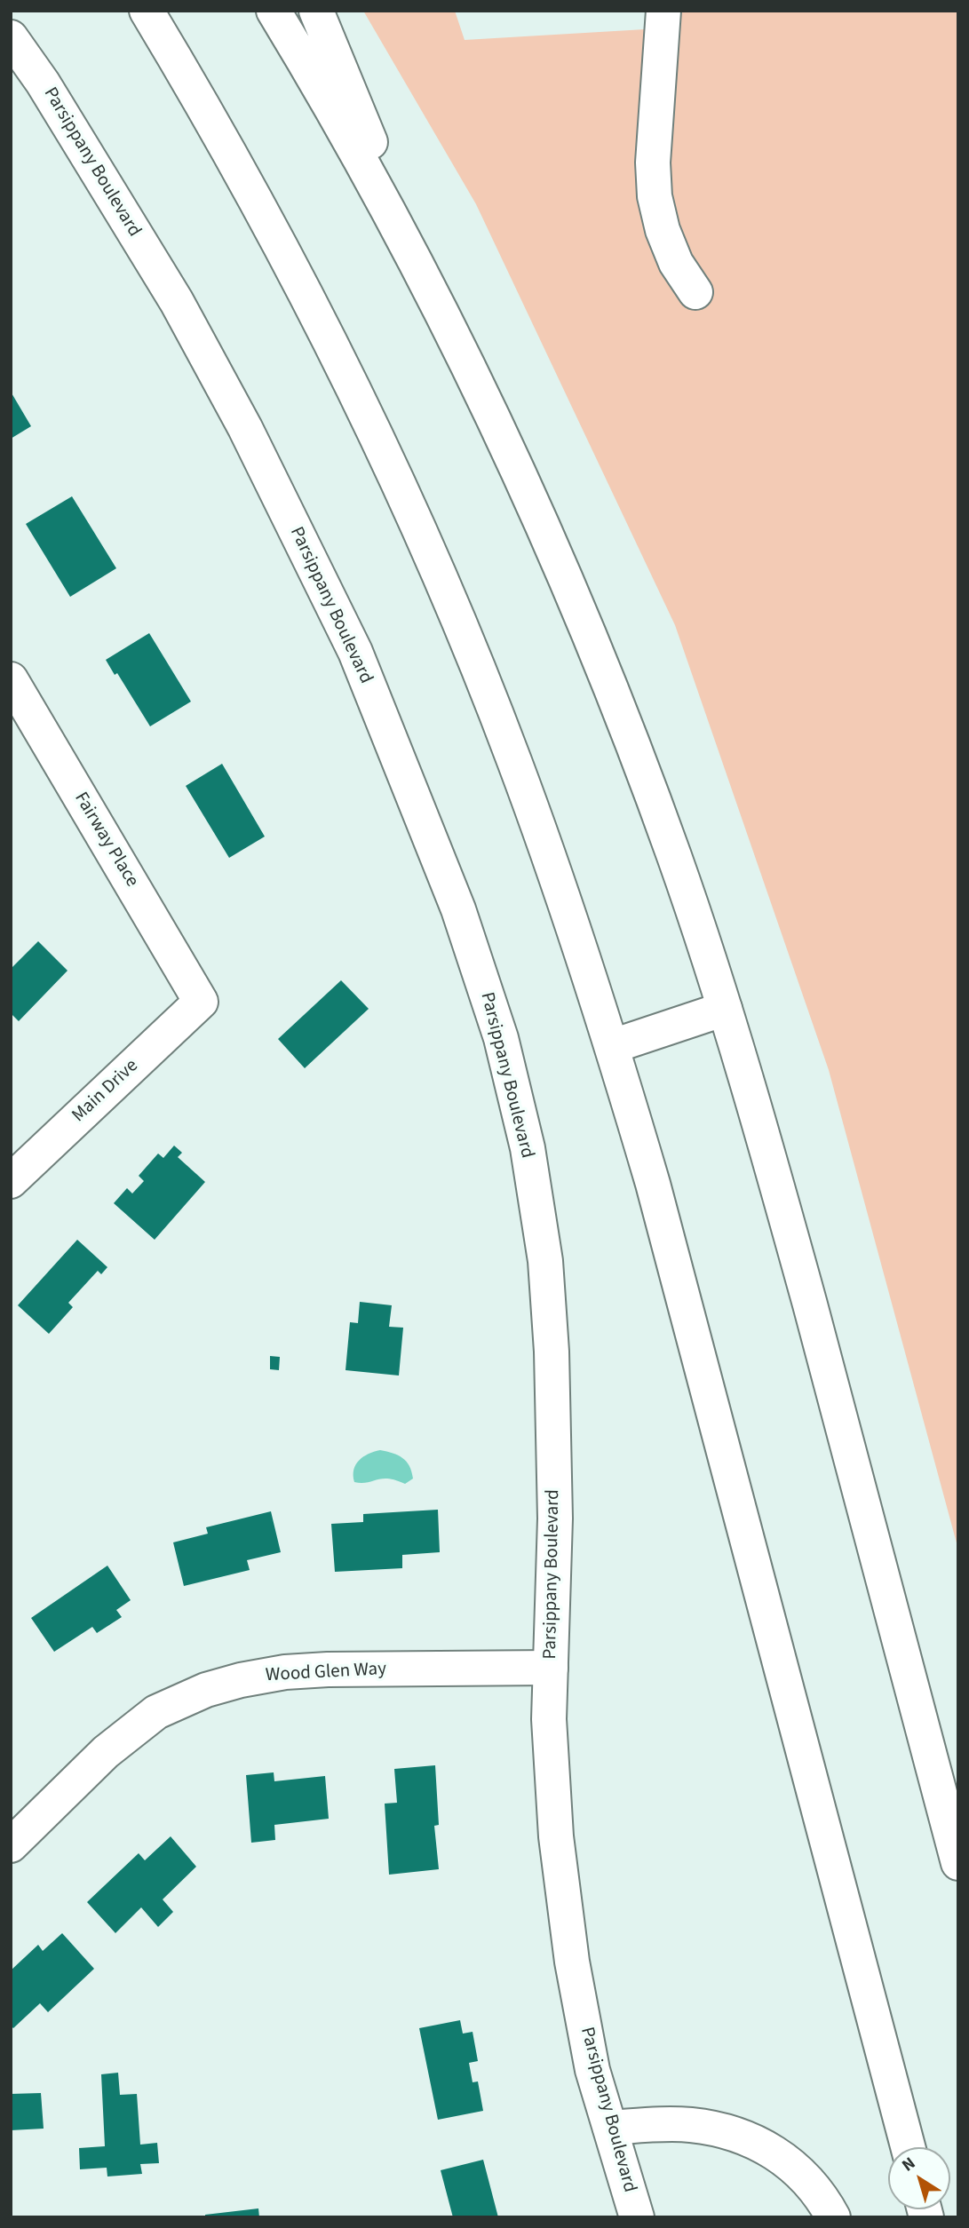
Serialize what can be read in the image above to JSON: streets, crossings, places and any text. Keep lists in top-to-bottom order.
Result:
{
  "streets": {
    "main road": [
      "Parsippany Boulevard",
      "Fairway Place",
      "Main Drive",
      "Wood Glen Way"
    ]
  },
  "crossings": [
    ["Parsippany Boulevard", "Wood Glen Way"],
    ["Fairway Place", "Main Drive"]
  ],
  "north": "top left"
}
